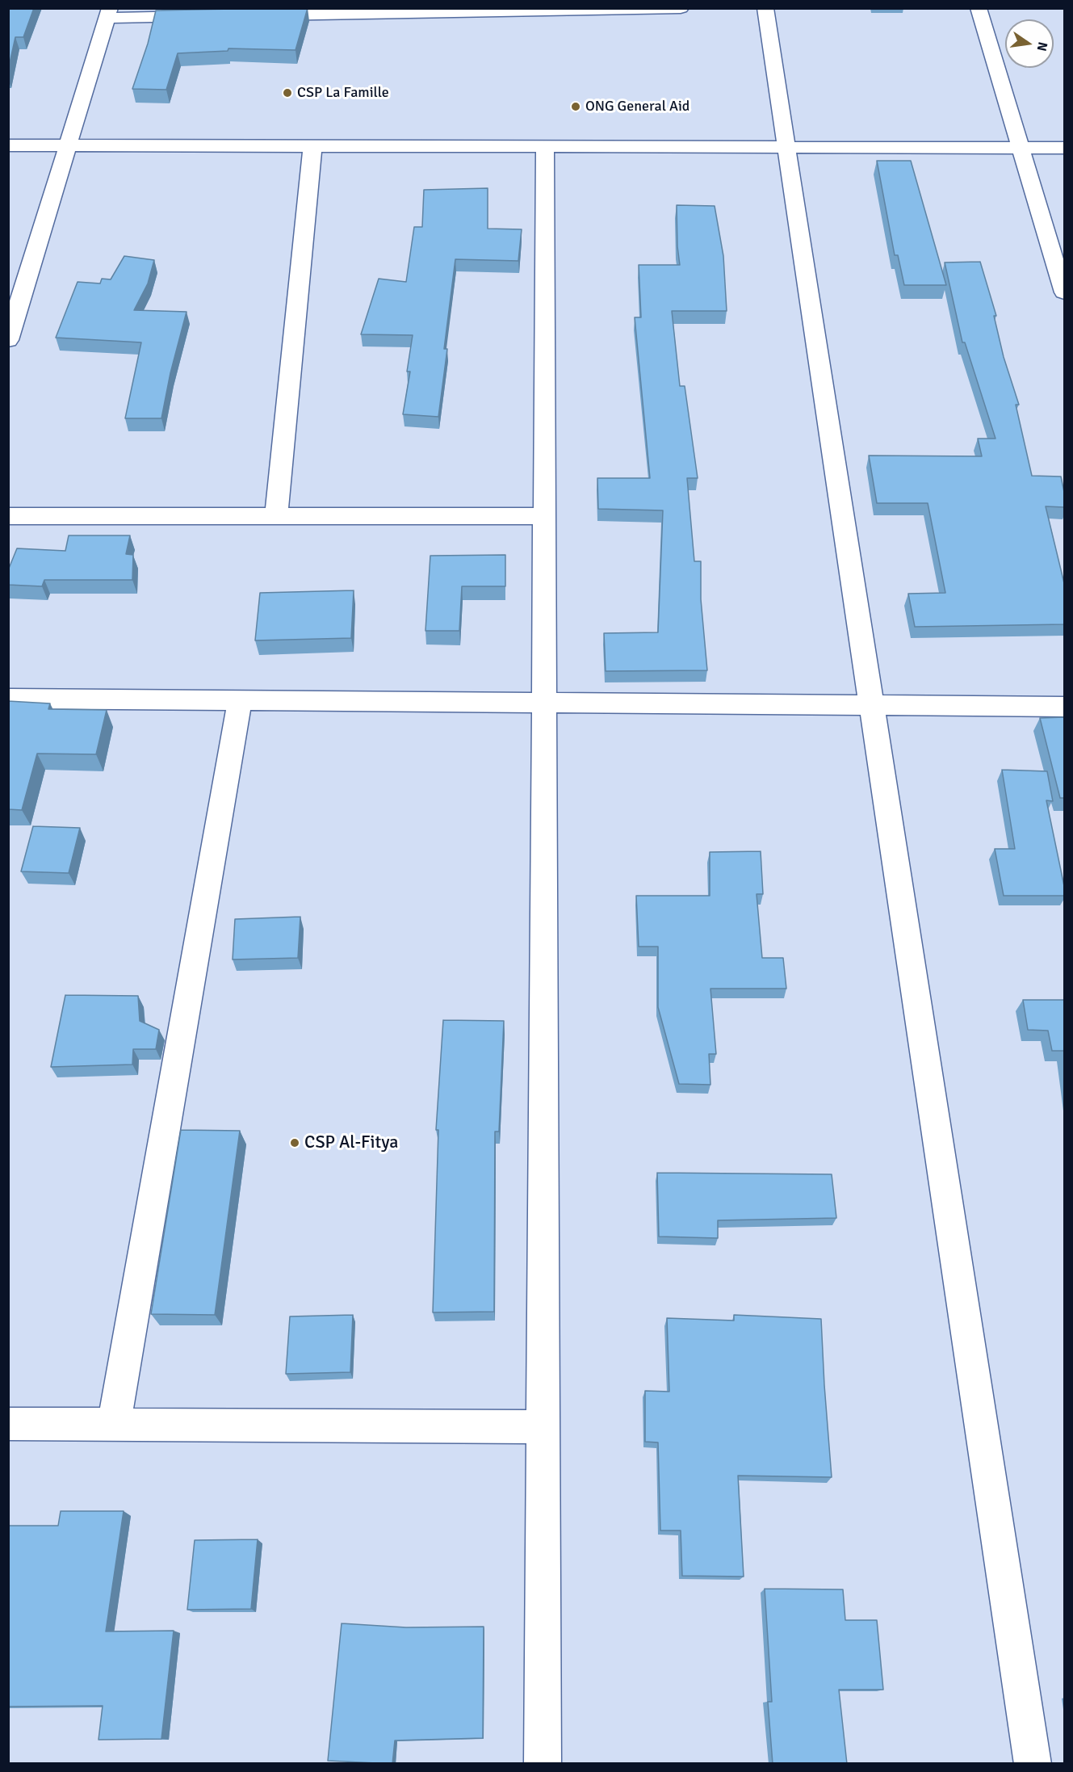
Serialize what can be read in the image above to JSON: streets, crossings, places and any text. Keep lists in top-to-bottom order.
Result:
{
  "places": ["CSP La Famille", "ONG General Aid", "CSP Al-Fitya"],
  "north": "right"
}
